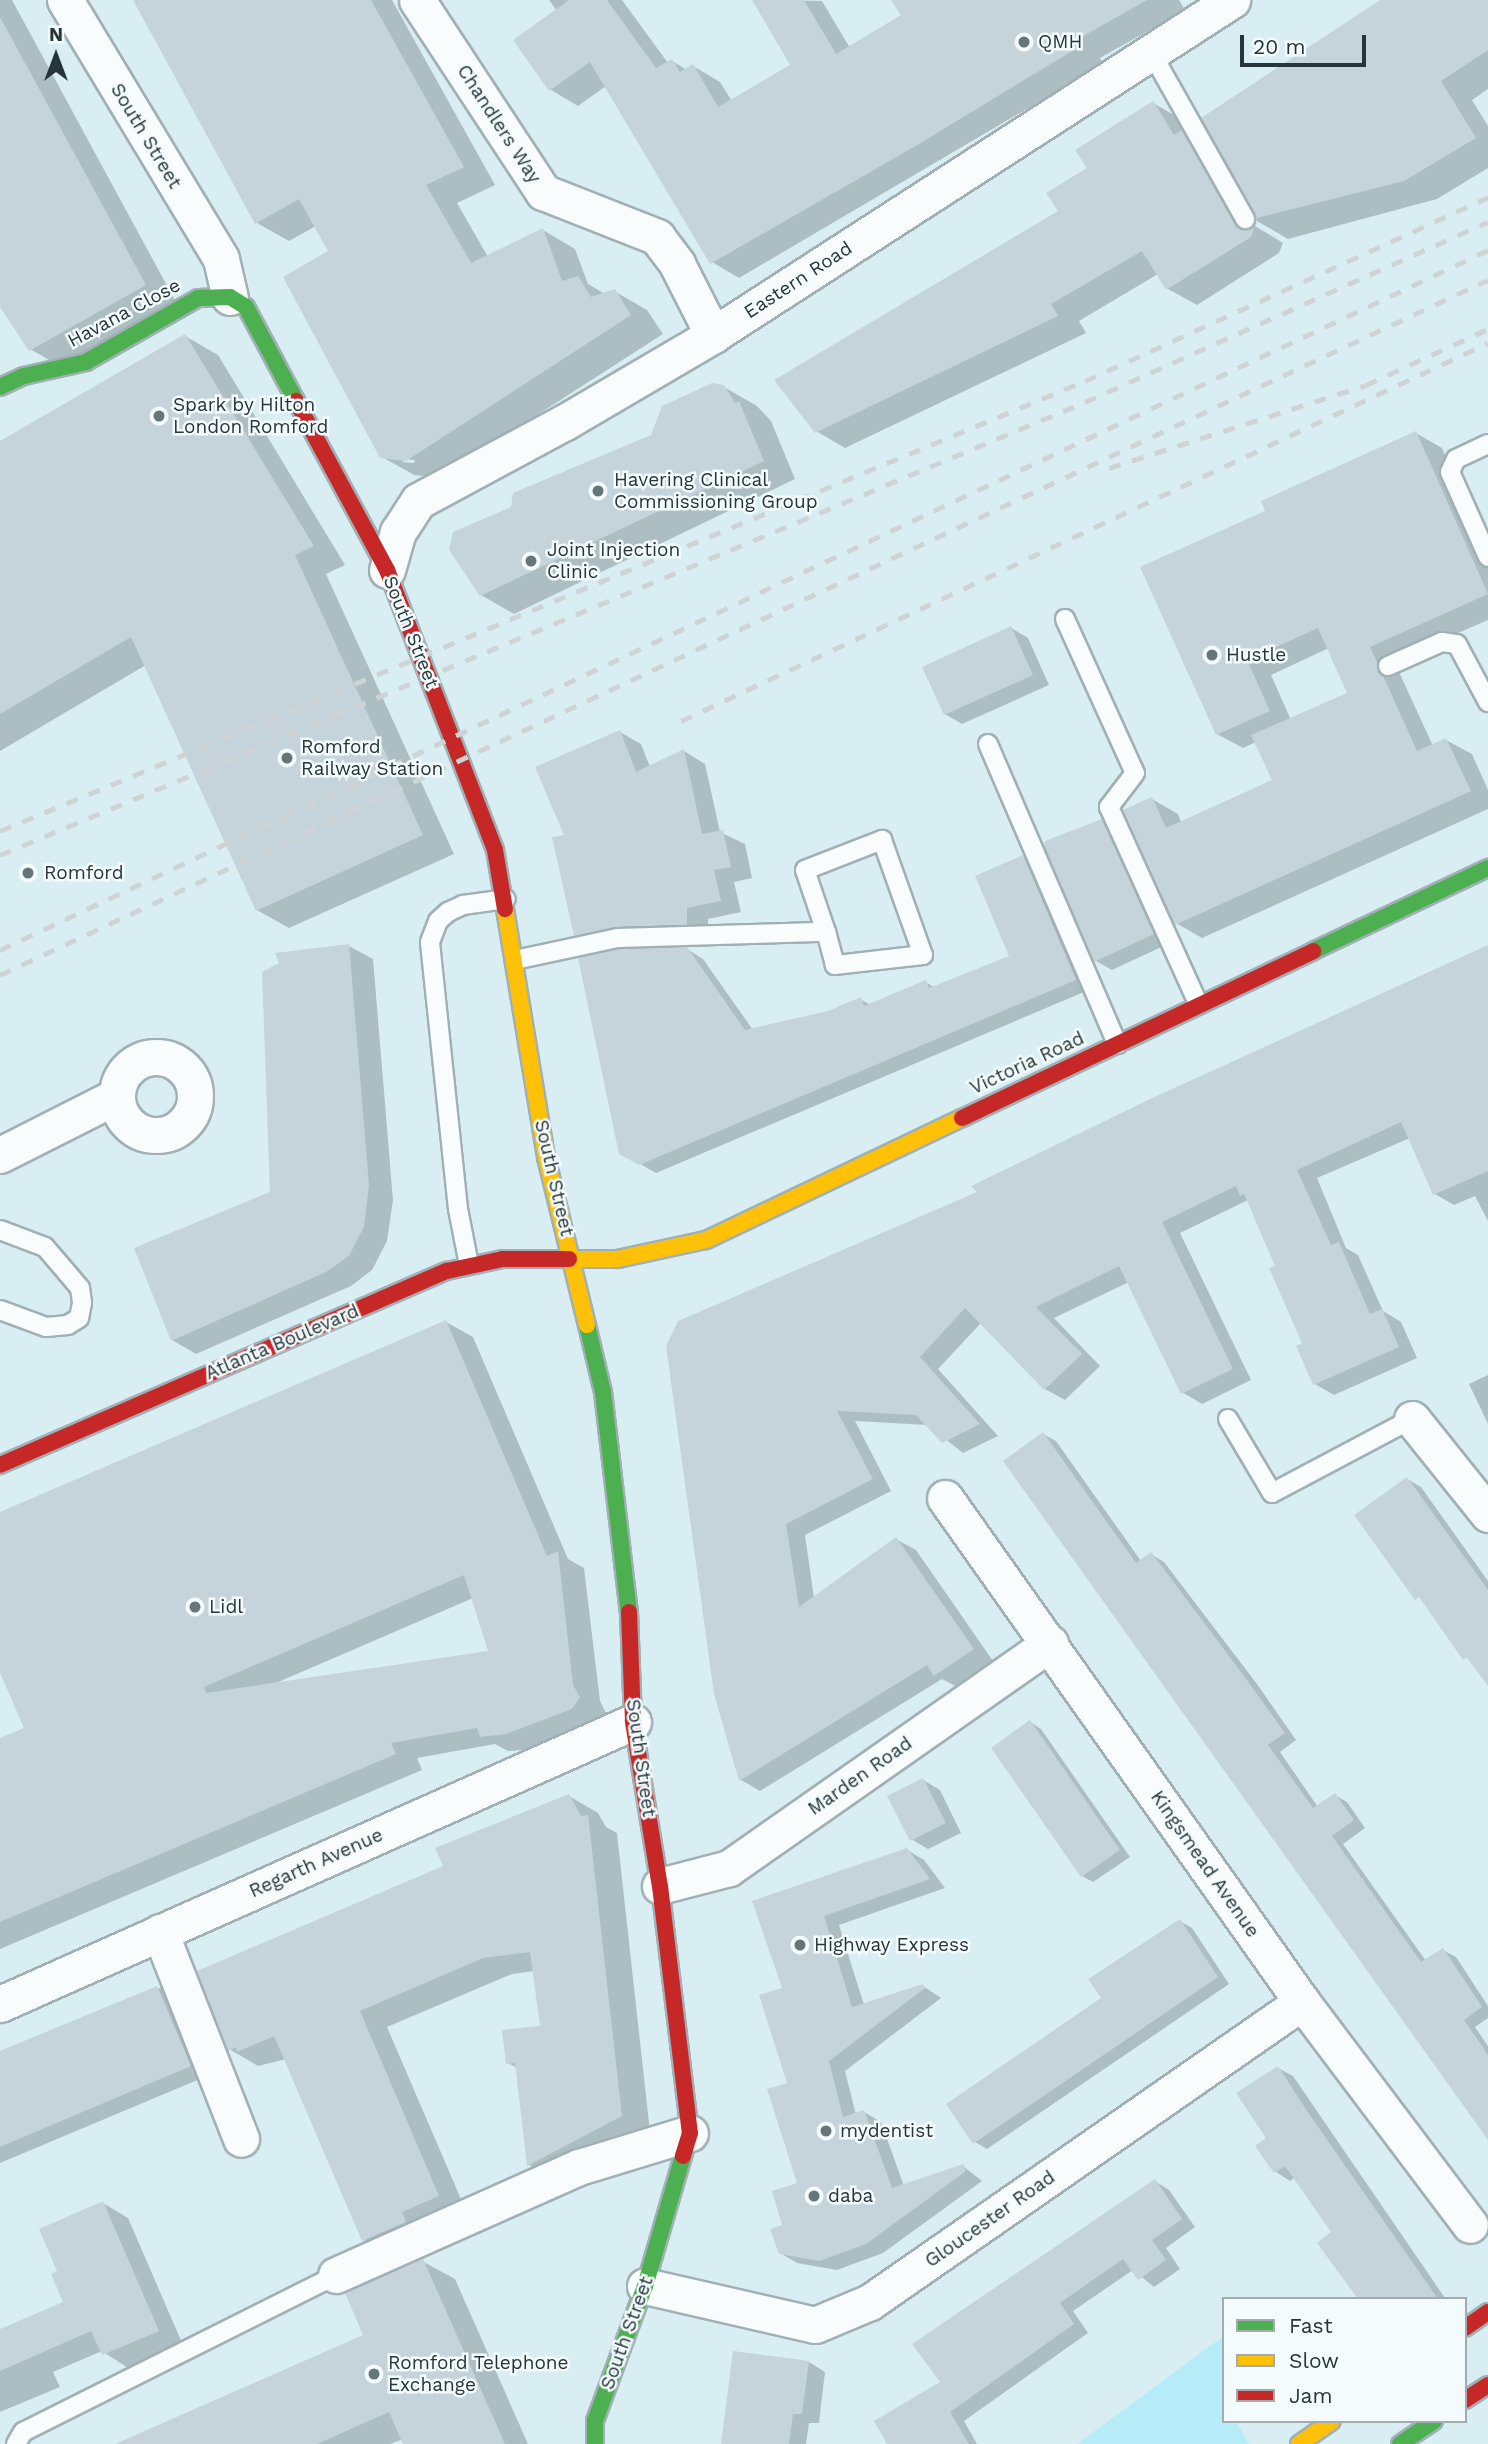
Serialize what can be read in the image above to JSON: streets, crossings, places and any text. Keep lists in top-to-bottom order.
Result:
{
  "streets": {
    "street": [
      "Chandlers Way",
      "South Street",
      "Eastern Road",
      "Havana Close",
      "Victoria Road",
      "Atlanta Boulevard",
      "Marden Road",
      "Regarth Avenue",
      "Kingsmead Avenue",
      "Gloucester Road"
    ]
  },
  "crossings": [
    ["Chandlers Way", "Eastern Road"],
    ["South Street", "Eastern Road"],
    ["South Street", "Havana Close"],
    ["South Street", "Victoria Road"],
    ["South Street", "Atlanta Boulevard"],
    ["South Street", "Marden Road"],
    ["South Street", "Regarth Avenue"],
    ["South Street", "Gloucester Road"],
    ["Victoria Road", "Atlanta Boulevard"],
    ["Marden Road", "Kingsmead Avenue"],
    ["Kingsmead Avenue", "Gloucester Road"]
  ],
  "places": [
    "QMH",
    "Spark by Hilton London Romford",
    "Havering Clinical Commissioning Group",
    "Joint Injection Clinic",
    "Hustle",
    "Romford Railway Station",
    "Romford",
    "Lidl",
    "Highway Express",
    "mydentist",
    "daba",
    "Romford Telephone Exchange"
  ],
  "legend": ["Fast", "Slow", "Jam"],
  "scale_bar": "20 m",
  "north": "top"
}
